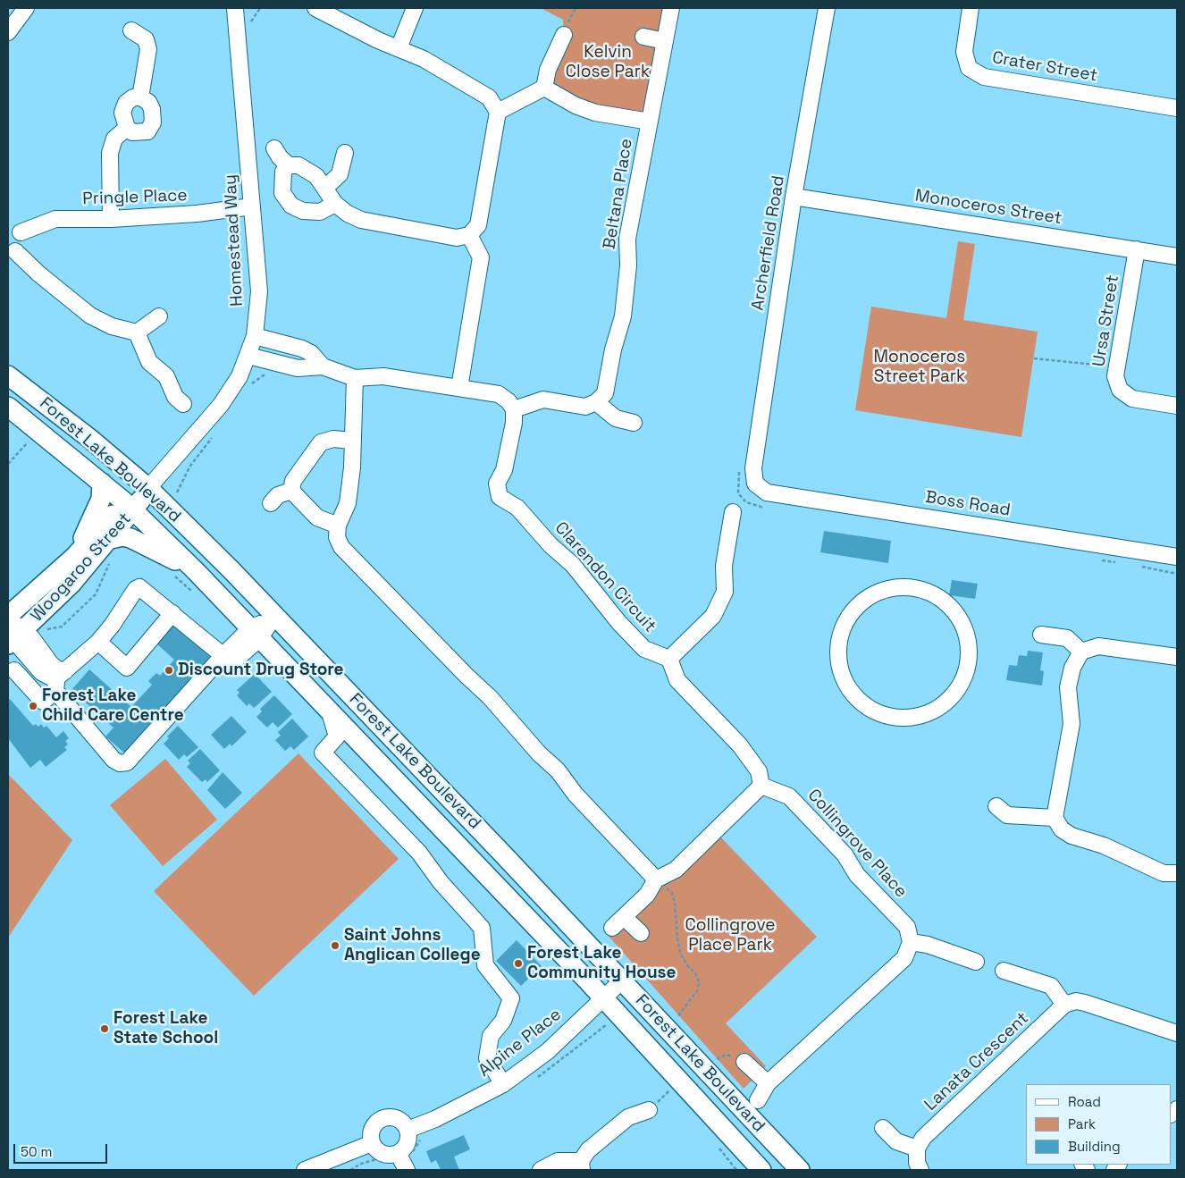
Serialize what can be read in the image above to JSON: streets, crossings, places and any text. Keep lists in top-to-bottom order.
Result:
{
  "streets": {
    "main road": ["Forest Lake Boulevard", "Woogaroo Street"],
    "street": [
      "Crater Street",
      "Beltana Place",
      "Pringle Place",
      "Monoceros Street",
      "Homestead Way",
      "Archerfield Road",
      "Ursa Street",
      "Boss Road",
      "Clarendon Circuit",
      "Collingrove Place",
      "Alpine Place",
      "Lanata Crescent"
    ]
  },
  "crossings": [
    ["Pringle Place", "Homestead Way"],
    ["Monoceros Street", "Archerfield Road"],
    ["Monoceros Street", "Ursa Street"],
    ["Homestead Way", "Forest Lake Boulevard"],
    ["Homestead Way", "Woogaroo Street"],
    ["Archerfield Road", "Boss Road"],
    ["Forest Lake Boulevard", "Woogaroo Street"],
    ["Forest Lake Boulevard", "Alpine Place"]
  ],
  "parks": ["Kelvin Close Park", "Monoceros Street Park", "Collingrove Place Park"],
  "places": [
    "Discount Drug Store",
    "Forest Lake Child Care Centre",
    "Saint Johns Anglican College",
    "Forest Lake Community House",
    "Forest Lake State School"
  ],
  "legend": ["Road", "Park", "Building"],
  "scale_bar": "50 m"
}
